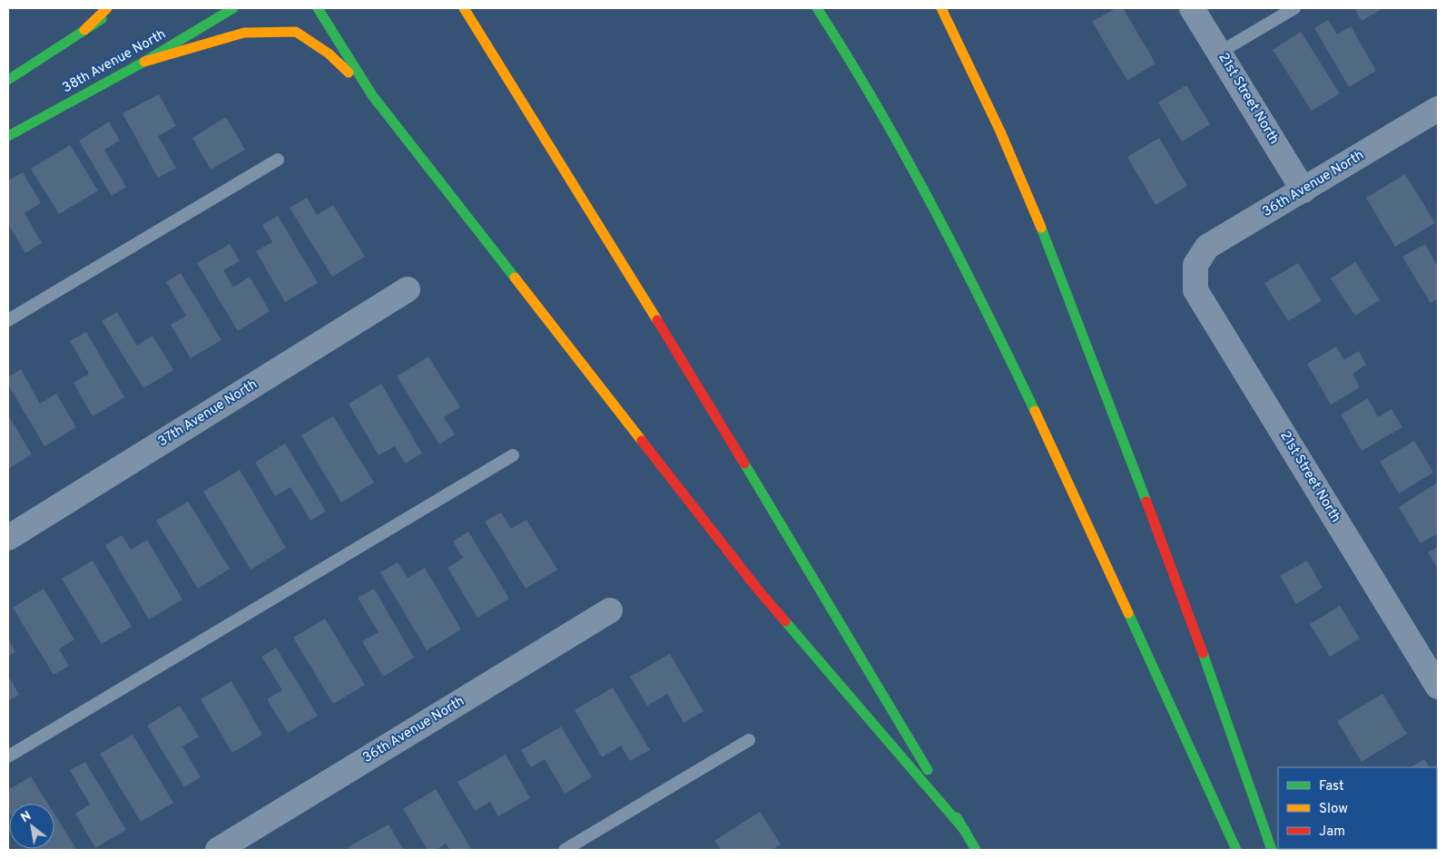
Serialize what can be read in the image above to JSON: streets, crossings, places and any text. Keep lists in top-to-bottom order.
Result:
{
  "streets": {
    "main road": ["38th Avenue North"],
    "street": ["21st Street North", "36th Avenue North", "37th Avenue North"]
  },
  "crossings": [
    ["21st Street North", "36th Avenue North"]
  ],
  "legend": ["Fast", "Slow", "Jam"],
  "north": "top left"
}
